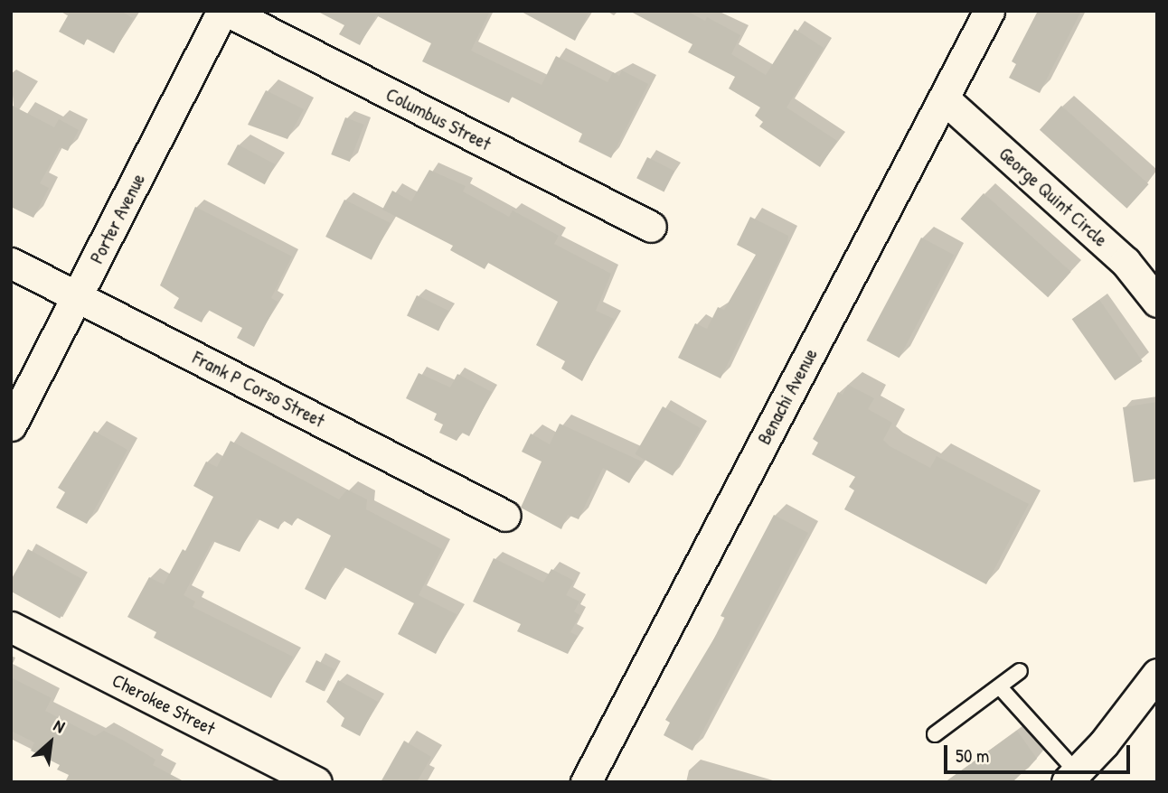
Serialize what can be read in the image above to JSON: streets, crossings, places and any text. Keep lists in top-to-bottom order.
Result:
{
  "streets": {
    "street": [
      "Columbus Street",
      "George Quint Circle",
      "Porter Avenue",
      "Frank P Corso Street",
      "Benachi Avenue",
      "Cherokee Street"
    ]
  },
  "crossings": [
    ["Columbus Street", "Porter Avenue"],
    ["George Quint Circle", "Benachi Avenue"],
    ["Porter Avenue", "Frank P Corso Street"]
  ],
  "scale_bar": "50 m",
  "north": "top right"
}
